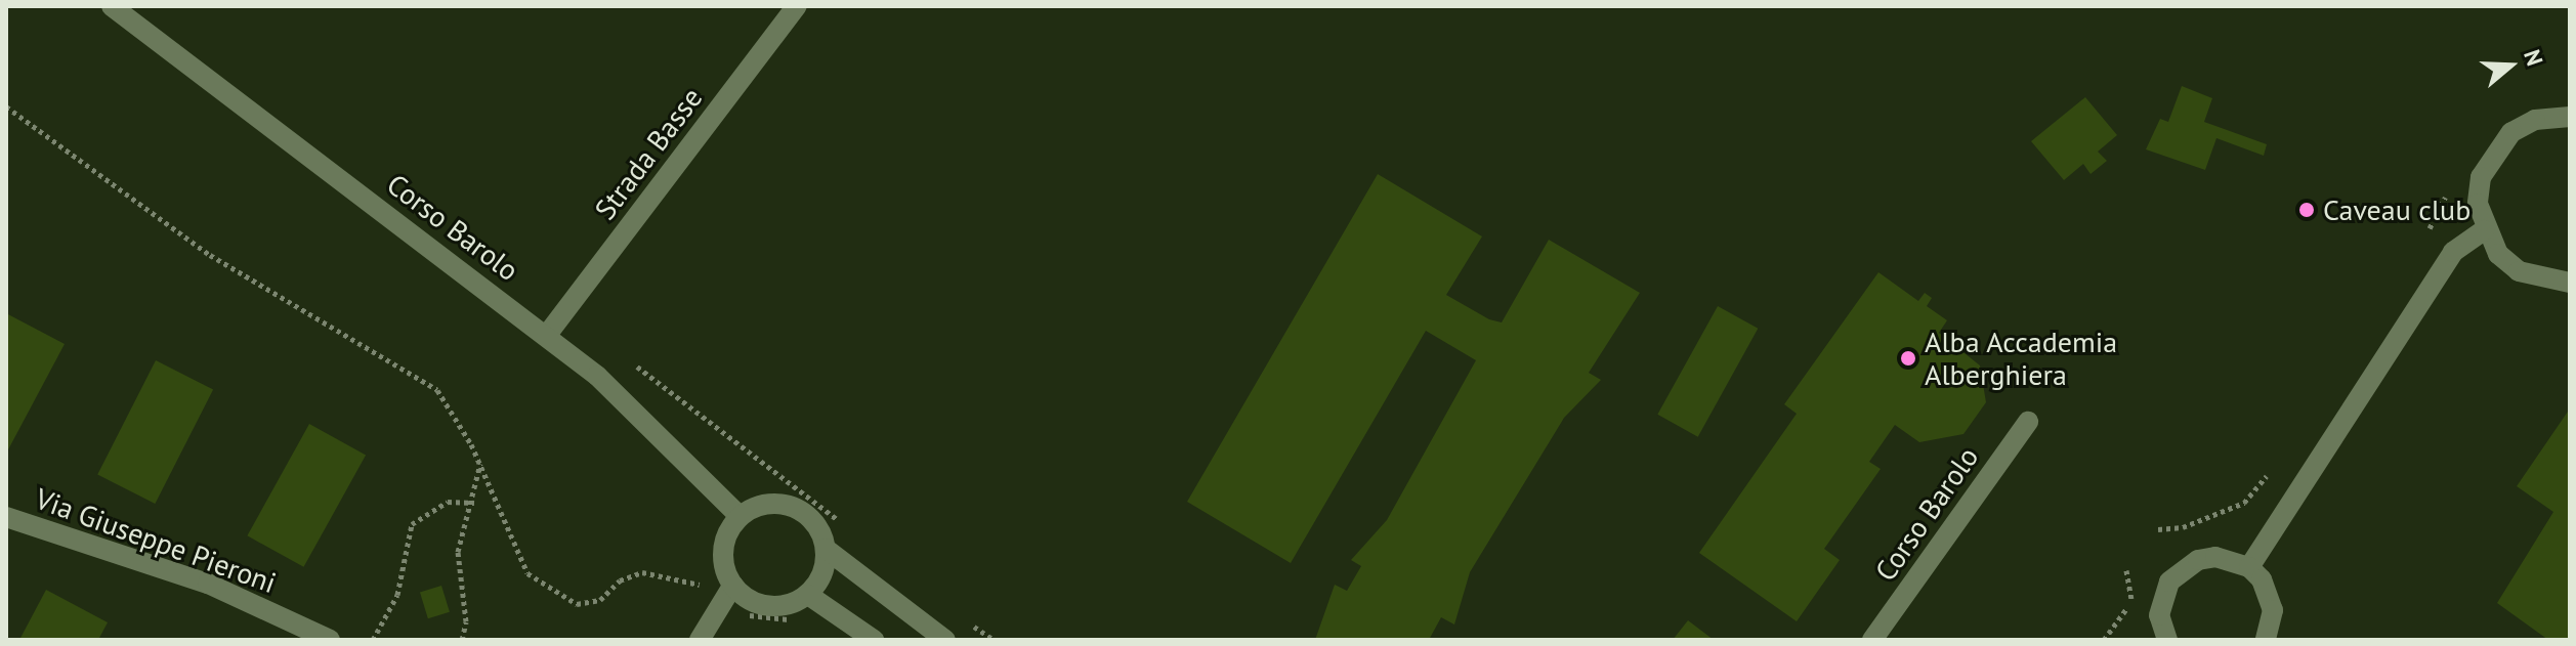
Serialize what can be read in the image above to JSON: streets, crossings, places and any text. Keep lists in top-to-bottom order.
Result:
{
  "streets": {
    "street": ["Strada Basse", "Corso Barolo", "Via Giuseppe Pieroni"]
  },
  "crossings": [
    ["Strada Basse", "Corso Barolo"]
  ],
  "places": ["Caveau club", "Alba Accademia Alberghiera"],
  "north": "right"
}
